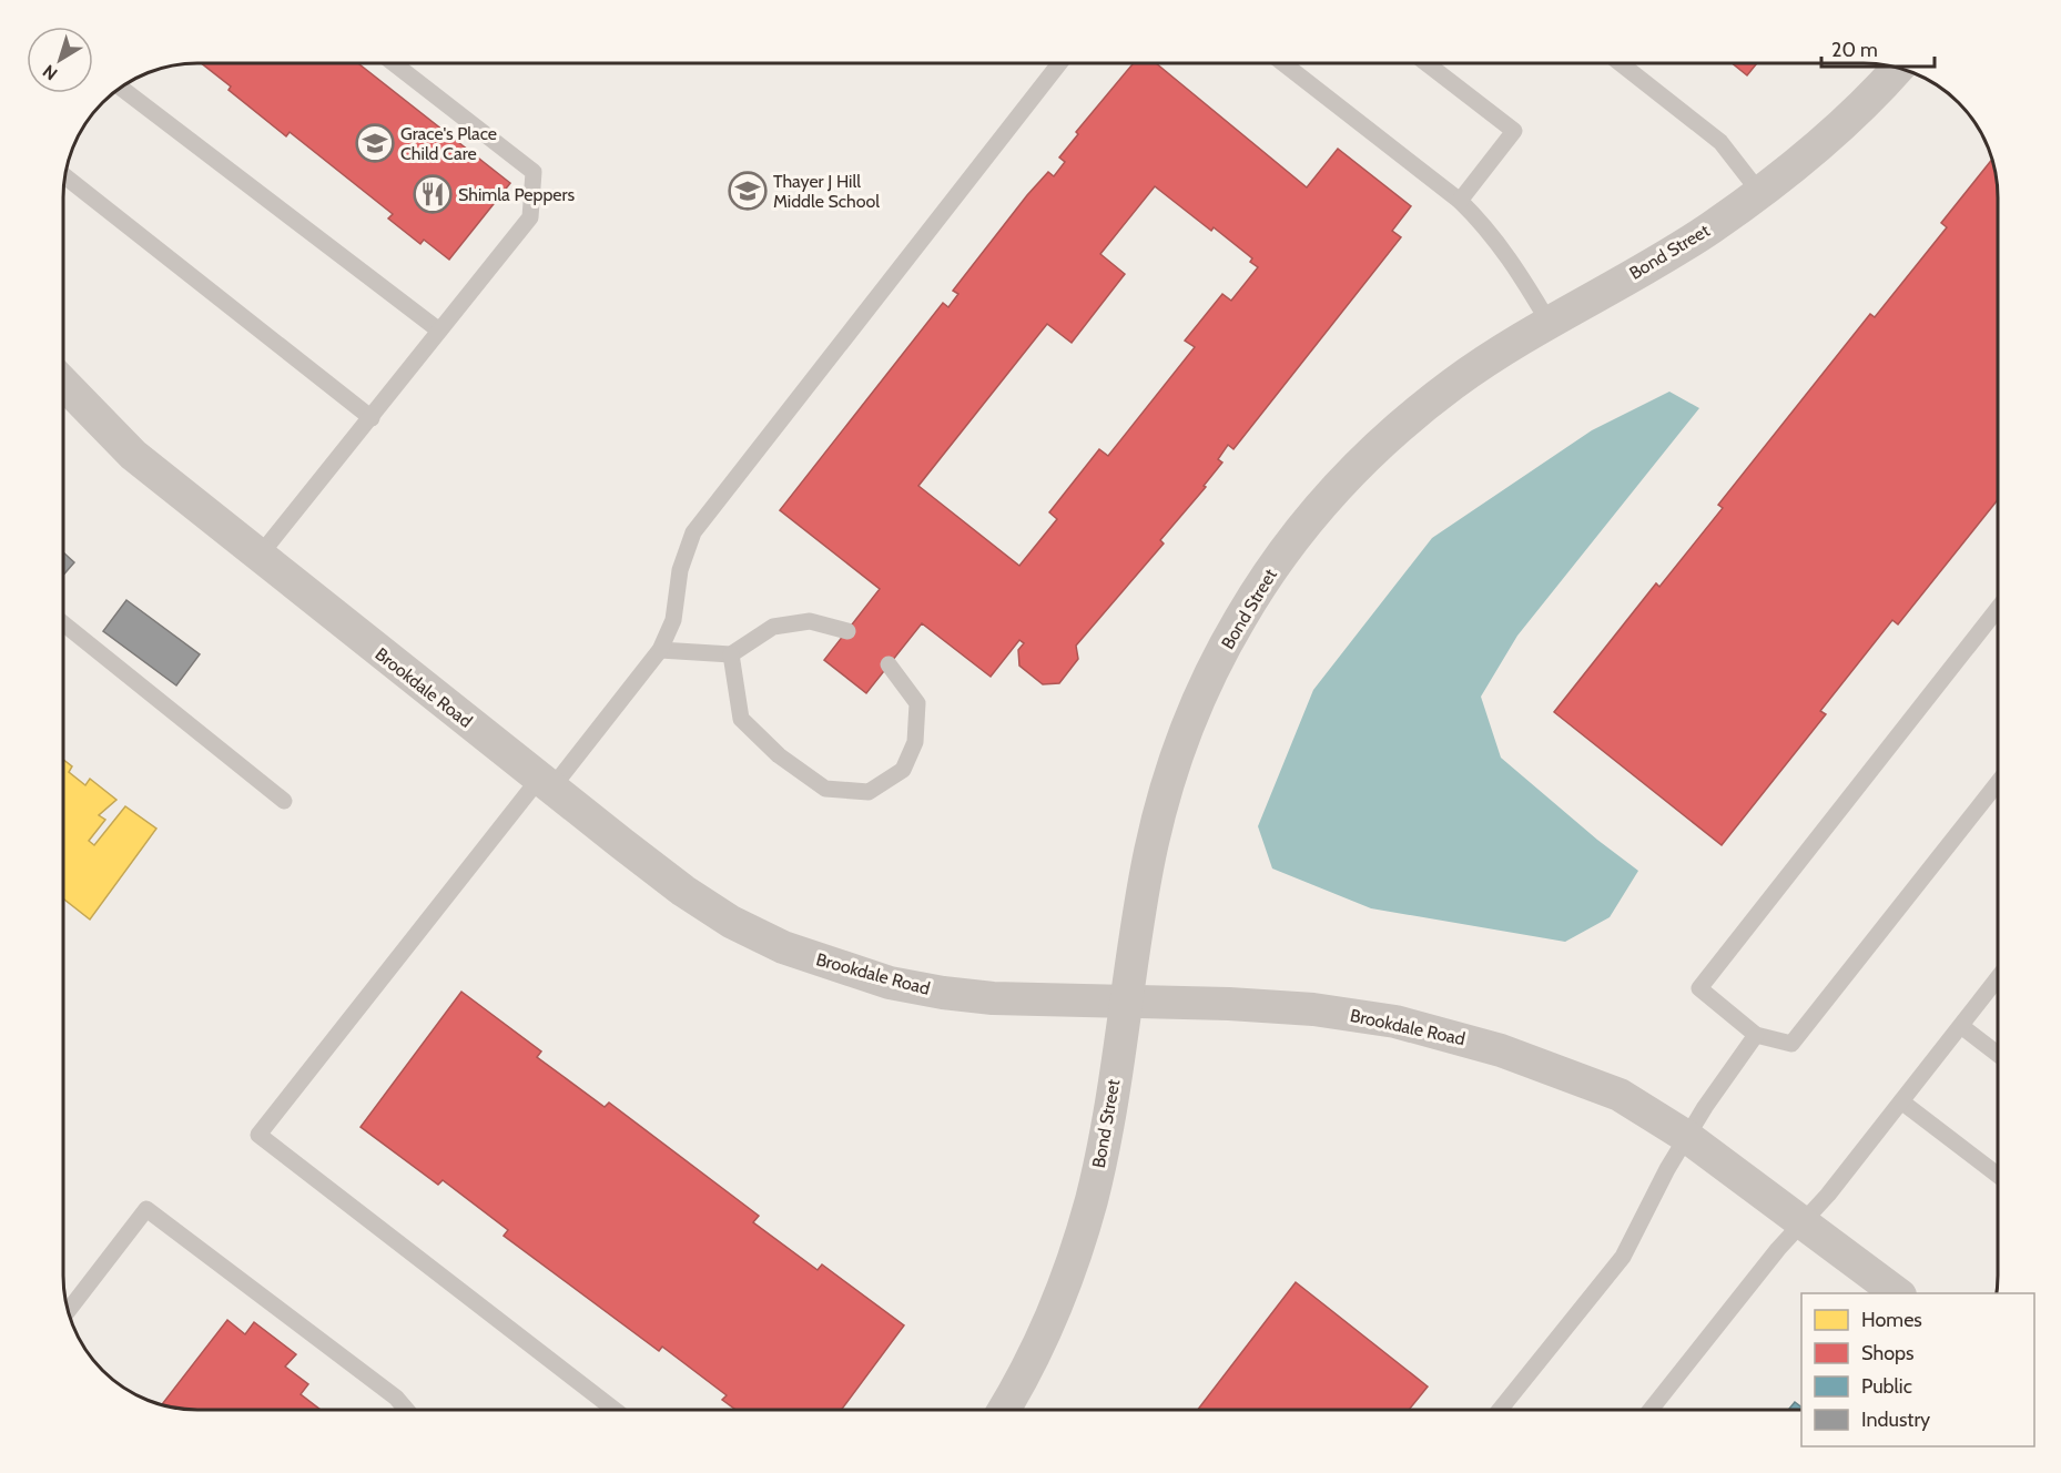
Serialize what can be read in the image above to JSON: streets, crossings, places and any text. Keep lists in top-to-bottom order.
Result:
{
  "streets": {
    "street": ["Bond Street", "Brookdale Road"]
  },
  "crossings": [
    ["Bond Street", "Brookdale Road"]
  ],
  "places": {
    "school or university": ["Grace's Place Child Care", "Thayer J Hill Middle School"],
    "restaurant": ["Shimla Peppers"]
  },
  "legend": [
    "Homes",
    "Shops",
    "Public",
    "Industry"
  ],
  "scale_bar": "20 m",
  "north": "bottom left"
}
